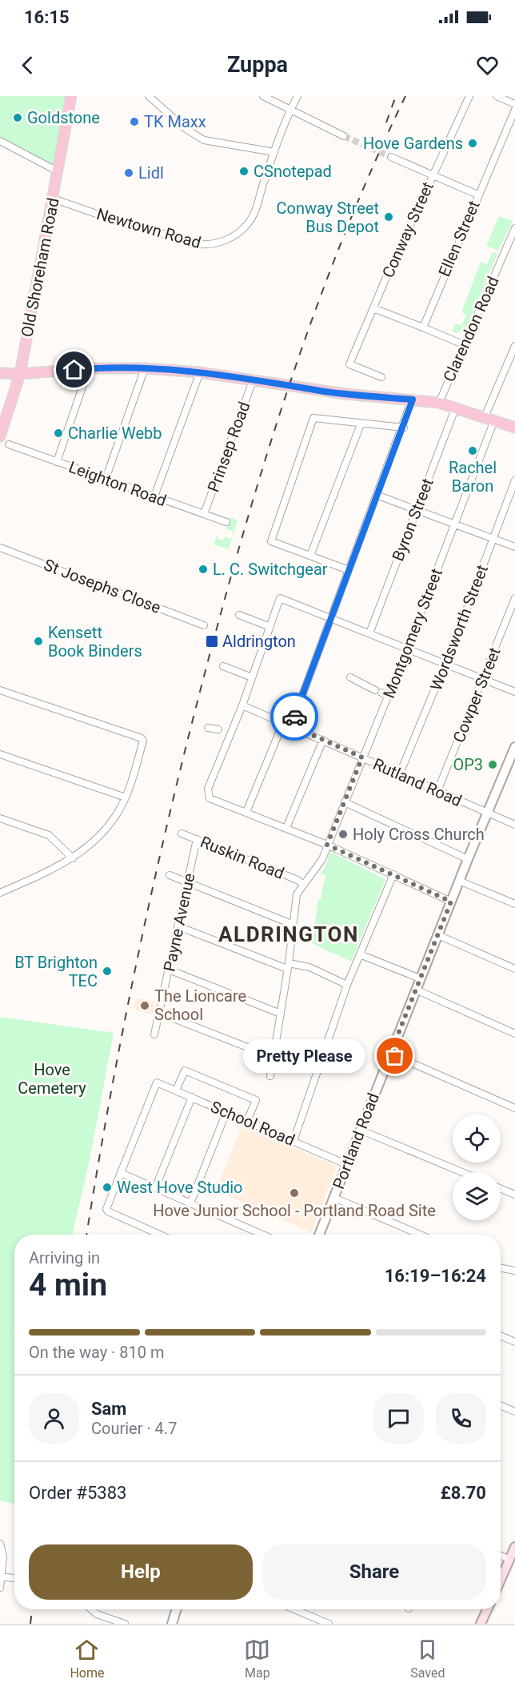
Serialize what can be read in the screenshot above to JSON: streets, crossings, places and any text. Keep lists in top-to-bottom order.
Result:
{
  "streets": {
    "main road": ["Old Shoreham Road"],
    "street": [
      "Newtown Road",
      "Conway Street",
      "Ellen Street",
      "Clarendon Road",
      "Prinsep Road",
      "Leighton Road",
      "Byron Street",
      "St Josephs Close",
      "Wordsworth Street",
      "Montgomery Street",
      "Cowper Street",
      "Rutland Road",
      "Ruskin Road",
      "Payne Avenue",
      "School Road",
      "Portland Road"
    ]
  },
  "crossings": [
    ["Newtown Road", "Old Shoreham Road"],
    ["Prinsep Road", "Leighton Road"],
    ["Wordsworth Street", "Rutland Road"],
    ["Montgomery Street", "Rutland Road"],
    ["Montgomery Street", "Ruskin Road"],
    ["Cowper Street", "Rutland Road"],
    ["Rutland Road", "Portland Road"],
    ["Ruskin Road", "Payne Avenue"],
    ["School Road", "Portland Road"]
  ],
  "districts": ["ALDRINGTON"],
  "parks": ["Hove Cemetery"],
  "places": {
    "other": [
      "Goldstone",
      "TK Maxx",
      "Hove Gardens",
      "CSnotepad",
      "Lidl",
      "Conway Street Bus Depot",
      "Charlie Webb",
      "Rachel Baron",
      "L. C. Switchgear",
      "Kensett Book Binders",
      "OP3",
      "Holy Cross Church",
      "BT Brighton TEC",
      "The Lioncare School",
      "Pretty Please",
      "West Hove Studio",
      "Hove Junior School - Portland Road Site"
    ],
    "transit": ["Aldrington"]
  },
  "page": {
    "status": "16:15",
    "header": "Zuppa",
    "bubble": "Pretty Please",
    "heading": ["4 min", "Arriving in", "16:19–16:24"],
    "panel": [
      "Sam",
      "Courier · 4.7",
      "Order #5383",
      "£8.70"
    ],
    "bar": "On the way · 810 m",
    "buttons": ["Help", "Share"],
    "tabs": ["Home", "Map", "Saved"]
  }
}
